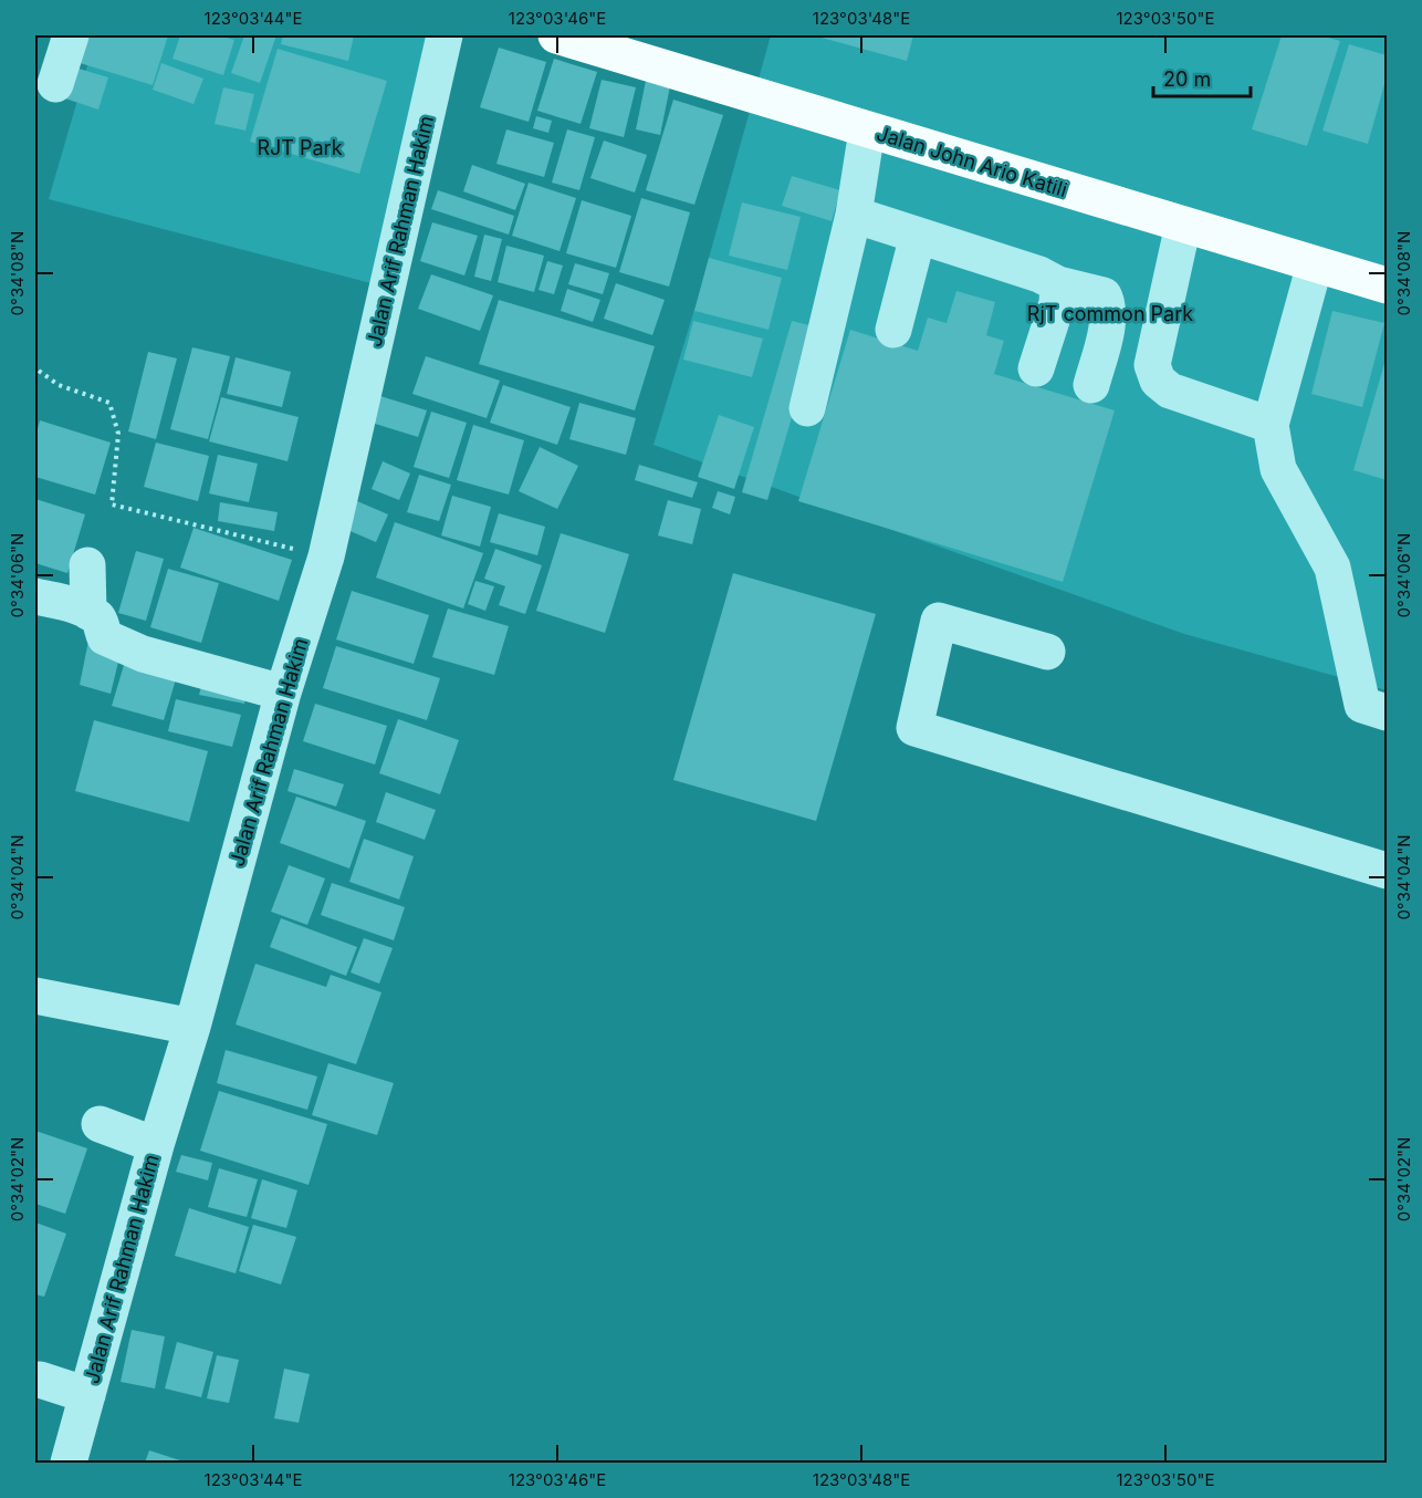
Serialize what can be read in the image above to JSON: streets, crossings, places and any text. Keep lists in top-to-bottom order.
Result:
{
  "streets": {
    "main road": ["Jalan John Ario Katili"],
    "street": ["Jalan Arif Rahman Hakim"]
  },
  "parks": ["RJT Park", "RjT common Park"],
  "scale_bar": "20 m",
  "coordinates": [
    "123°03'44\"E",
    "123°03'46\"E",
    "123°03'48\"E",
    "123°03'50\"E",
    "0°34'08\"N",
    "0°34'06\"N",
    "0°34'04\"N",
    "0°34'02\"N"
  ]
}
